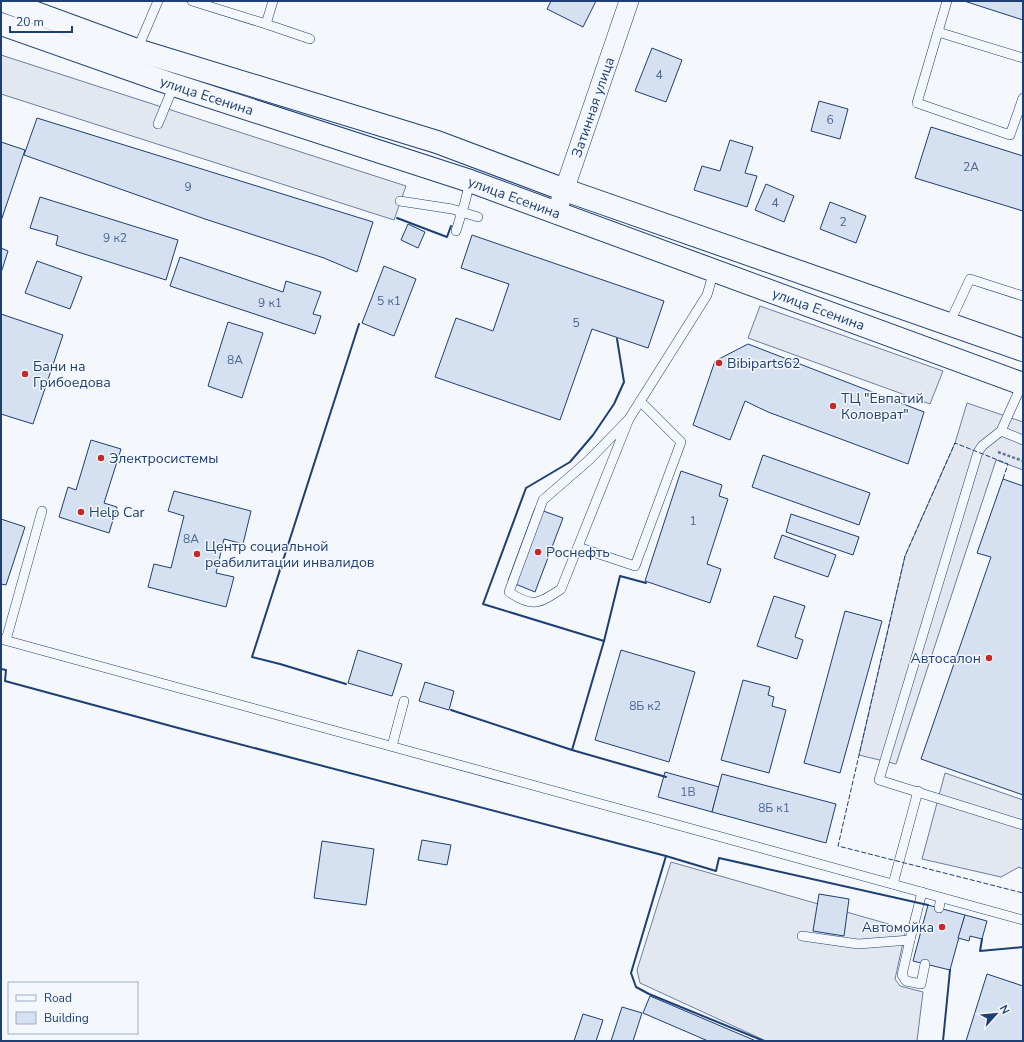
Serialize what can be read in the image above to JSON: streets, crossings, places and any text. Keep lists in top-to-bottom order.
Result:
{
  "streets": {
    "main road": ["улица Есенина"],
    "street": ["Затинная улица"]
  },
  "crossings": [
    ["улица Есенина", "Затинная улица"]
  ],
  "places": [
    "Bibiparts62",
    "Бани на Грибоедова",
    "ТЦ \"Евпатий Коловрат\"",
    "Электросистемы",
    "Help Car",
    "Роснефть",
    "Центр социальной реабилитации инвалидов",
    "Автосалон",
    "Автомойка"
  ],
  "house_numbers": [
    "4",
    "6",
    "2А",
    "9",
    "4",
    "2",
    "9 к2",
    "5 к1",
    "9 к1",
    "5",
    "8А",
    "1",
    "8А",
    "8Б к2",
    "1В",
    "8Б к1"
  ],
  "legend": ["Road", "Building"],
  "scale_bar": "20 m",
  "north": "top right"
}
